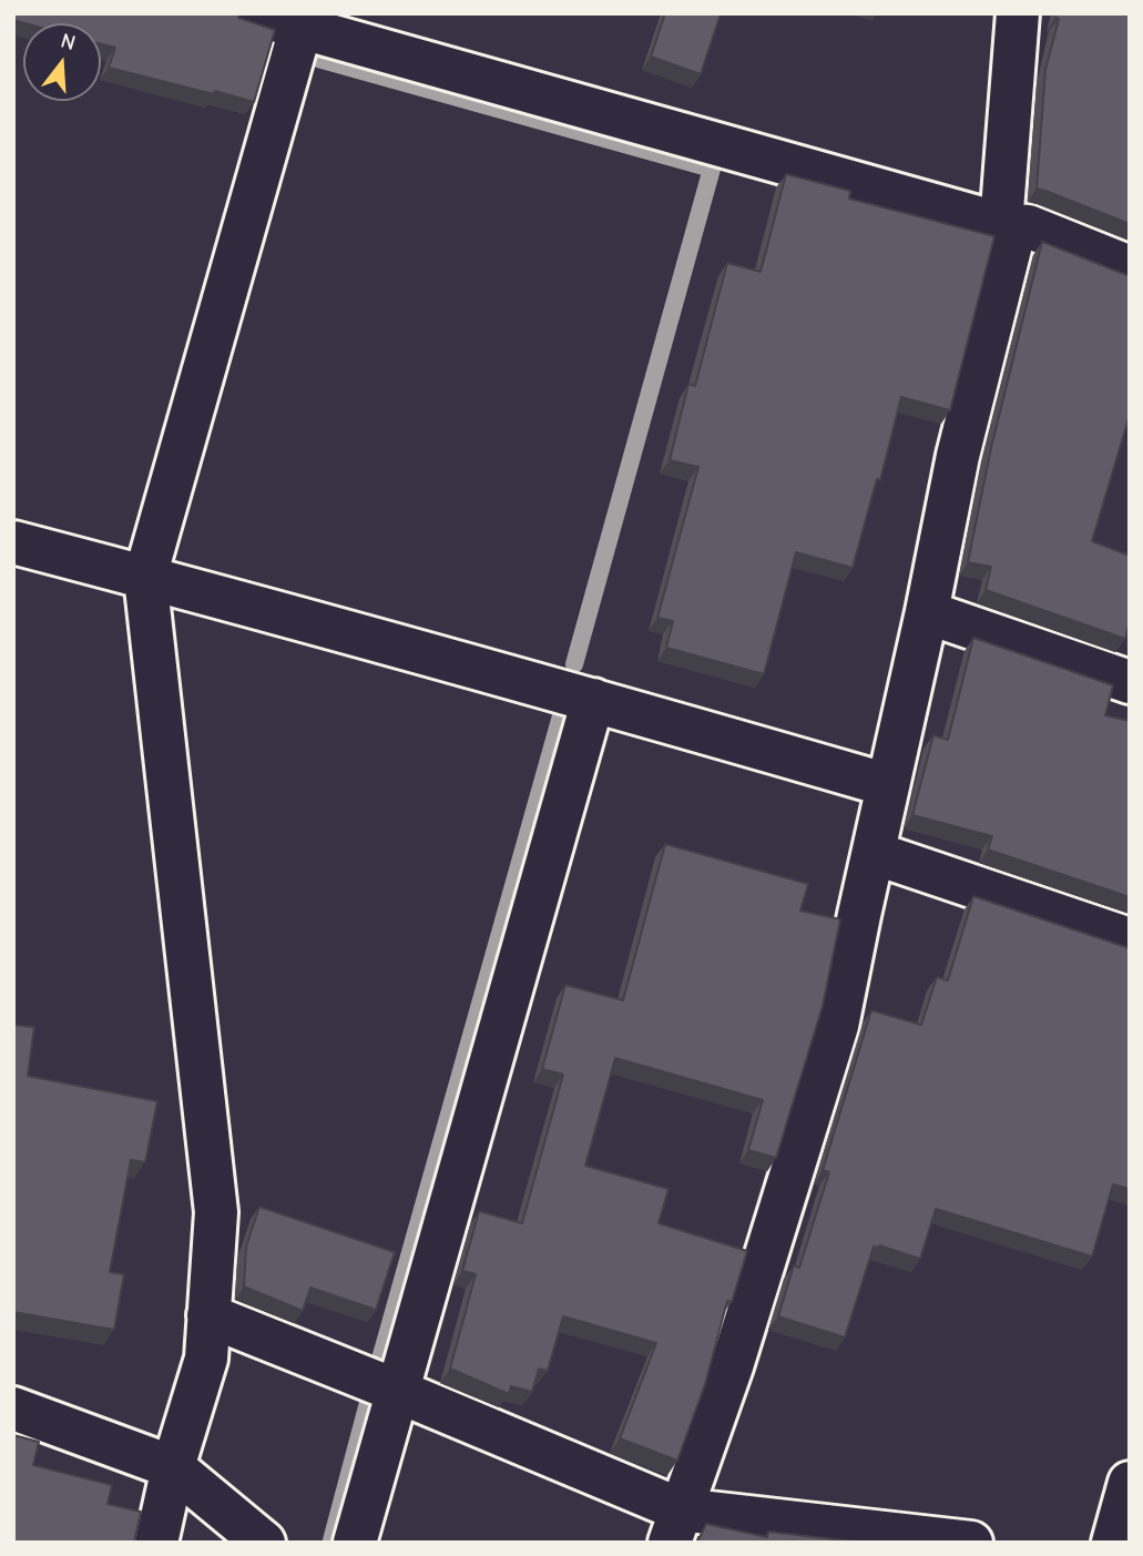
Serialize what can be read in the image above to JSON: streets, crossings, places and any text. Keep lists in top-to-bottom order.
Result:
{
  "north": "top"
}
